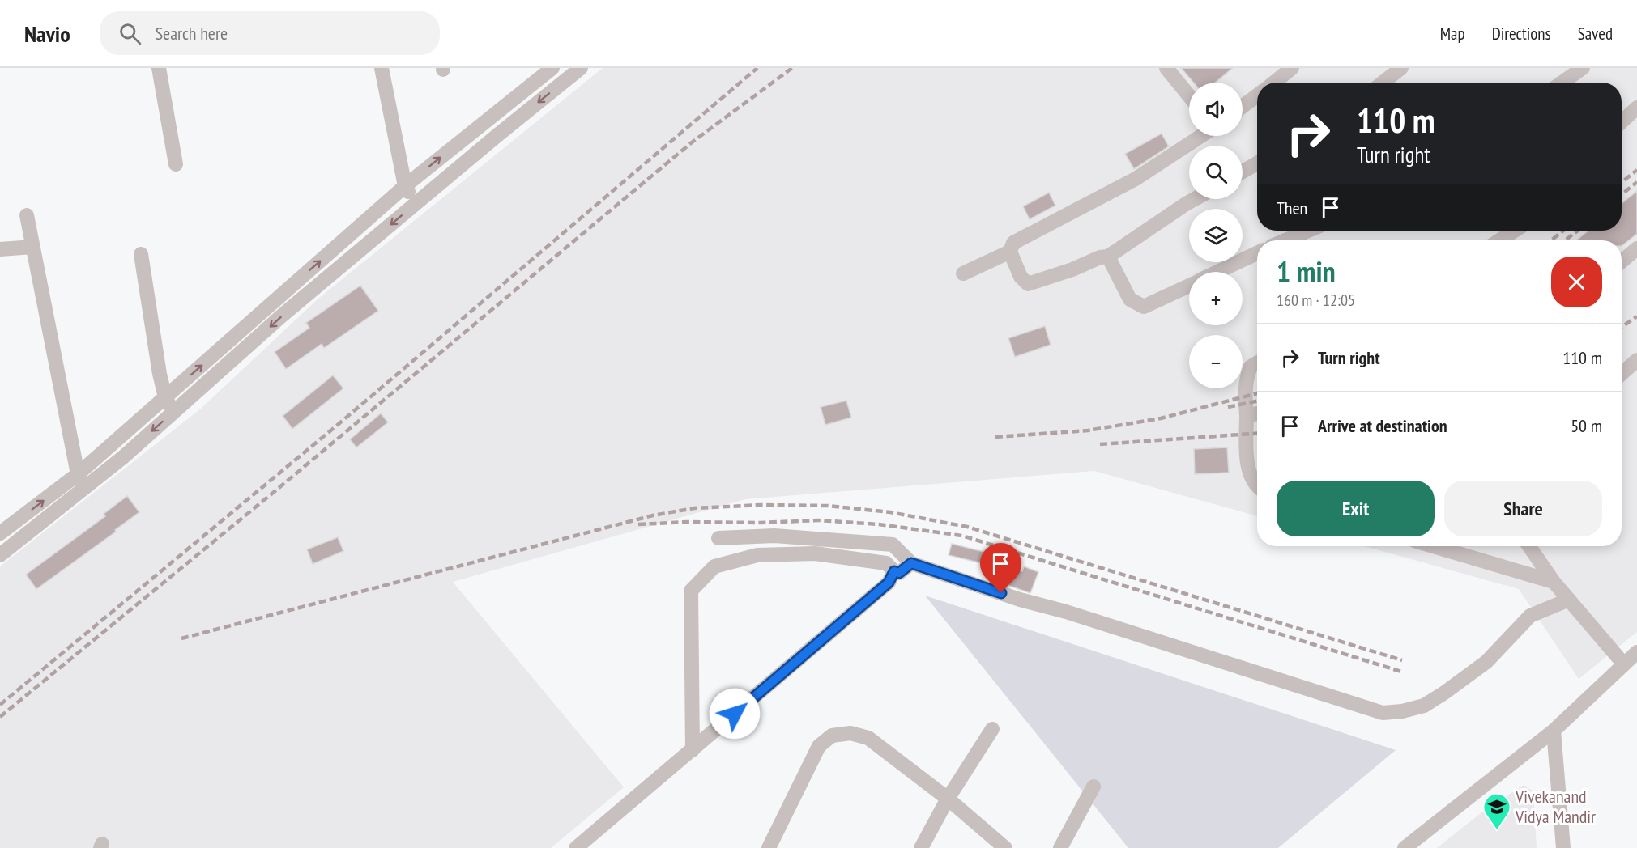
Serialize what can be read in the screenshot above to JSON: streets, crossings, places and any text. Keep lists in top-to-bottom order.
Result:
{
  "places": {
    "school or university": ["Vivekanand Vidya Mandir"]
  },
  "page": {
    "header": "Navio",
    "search": "Search here",
    "nav": ["Map", "Directions", "Saved"],
    "map_buttons": ["+", "−"],
    "turn": ["110 m", "Turn right"],
    "then": "Then",
    "heading": ["1 min", "160 m · 12:05"],
    "list": [
      {
        "name": "Turn right",
        "value": "110 m"
      },
      {
        "name": "Arrive at destination",
        "value": "50 m"
      }
    ],
    "buttons": ["Exit", "Share"]
  }
}
